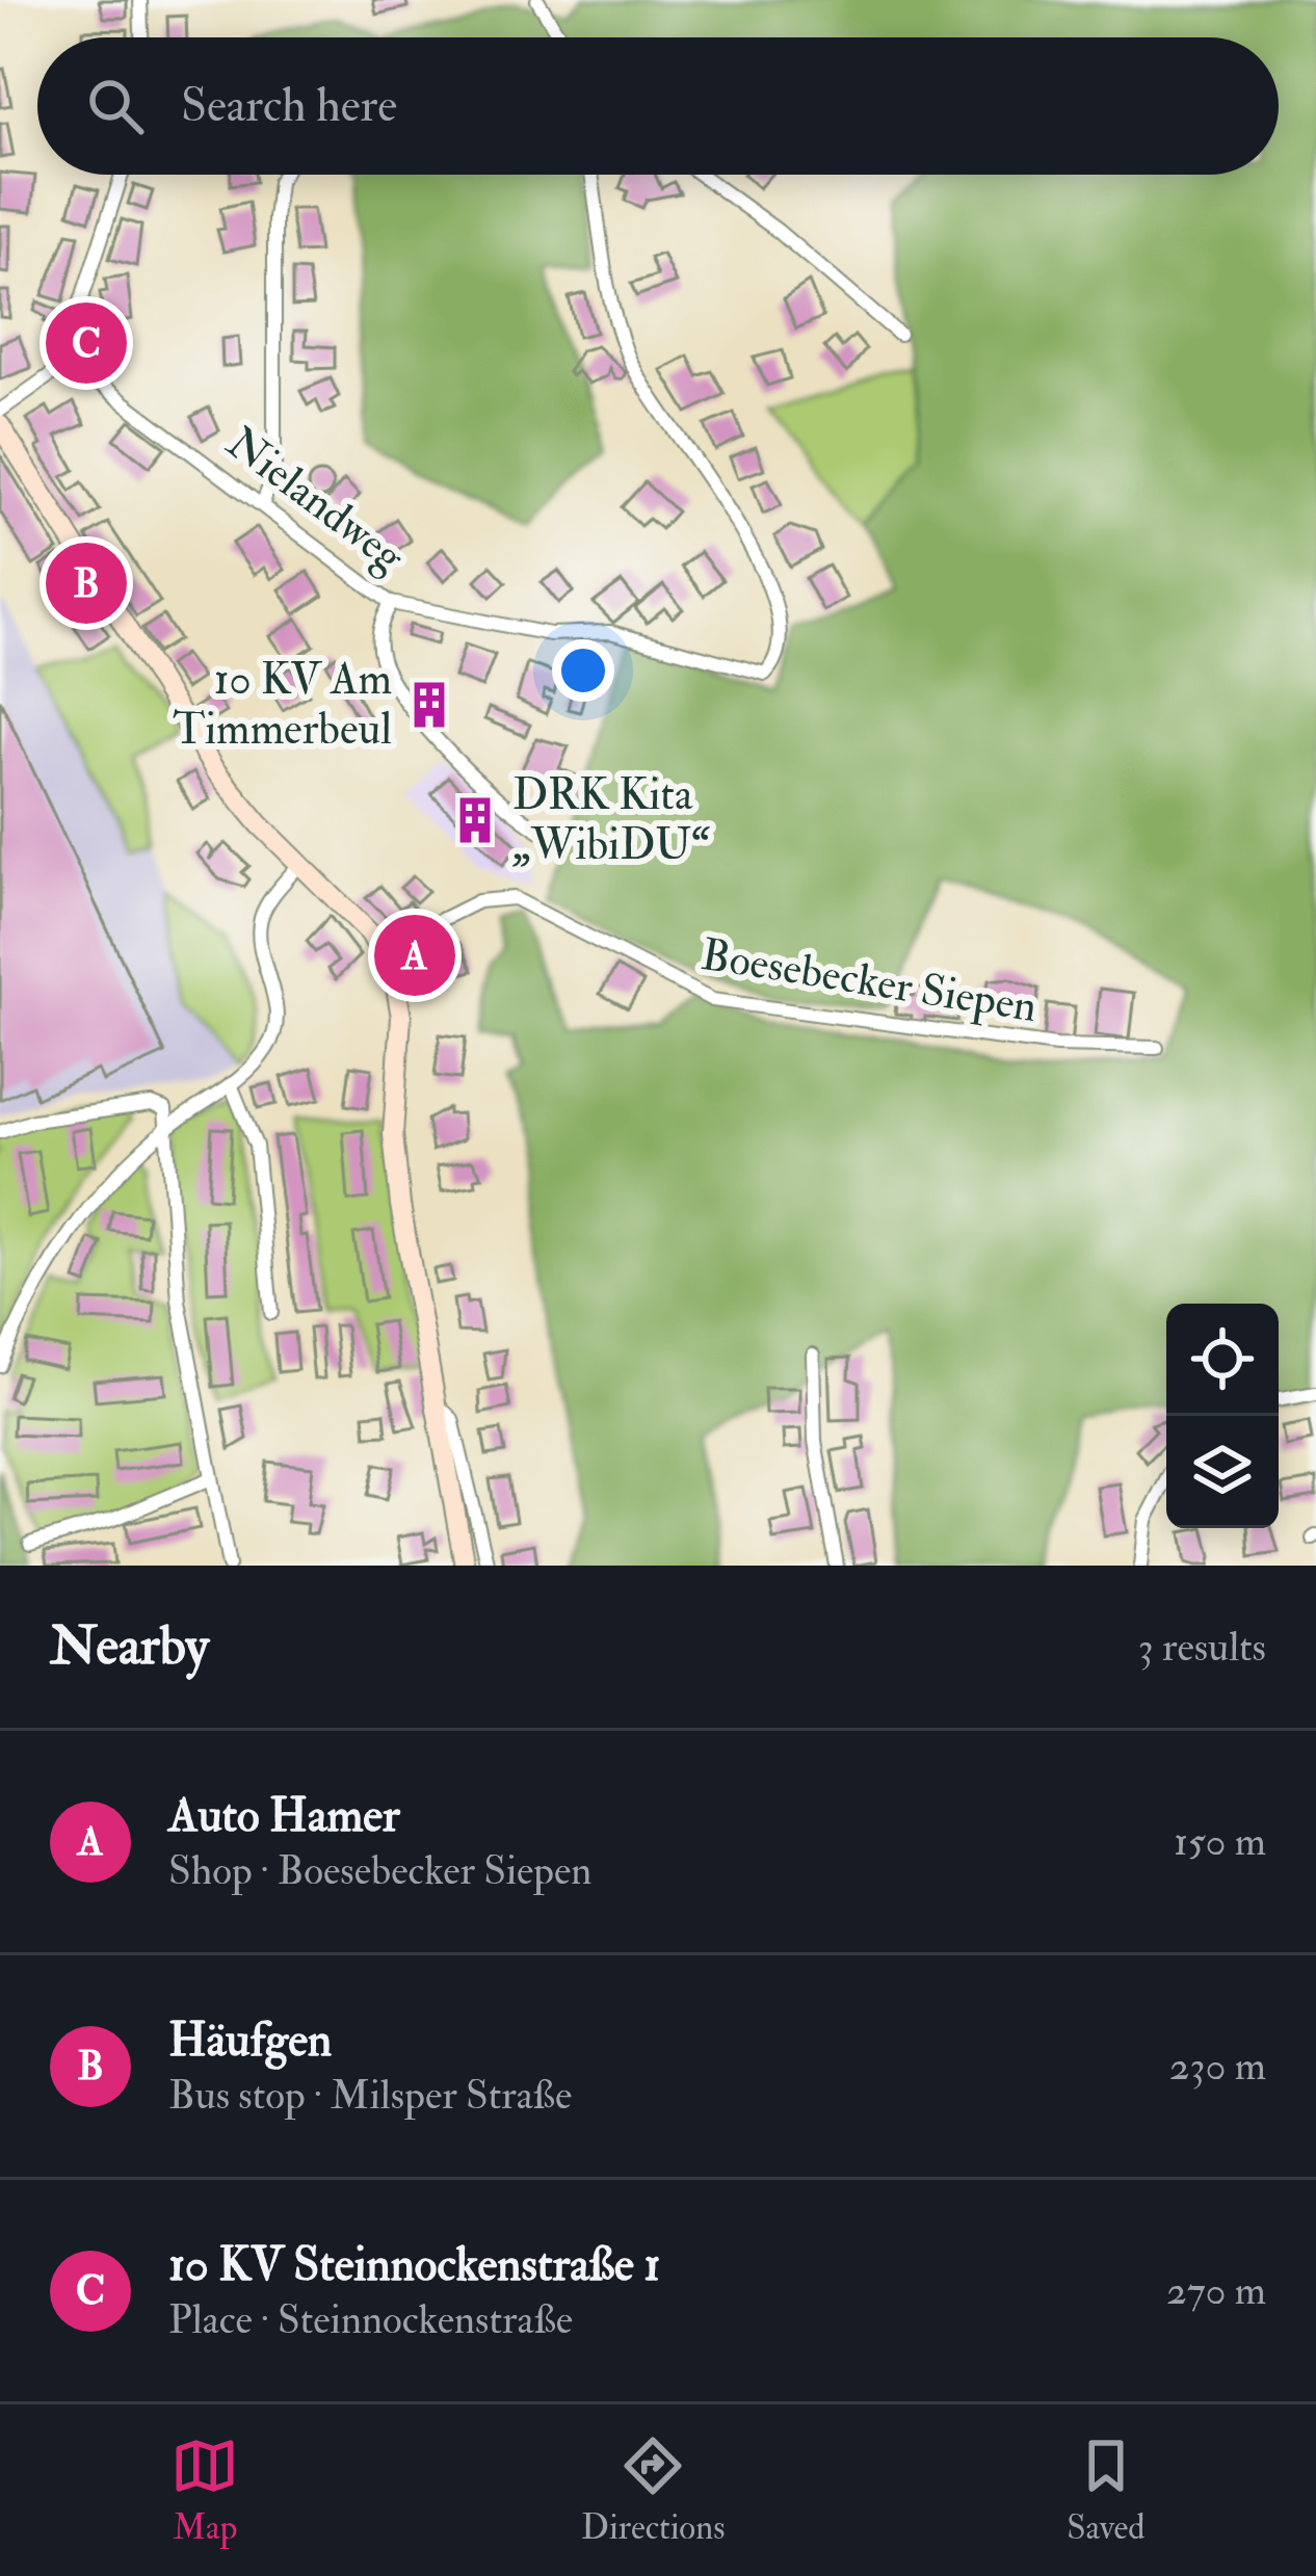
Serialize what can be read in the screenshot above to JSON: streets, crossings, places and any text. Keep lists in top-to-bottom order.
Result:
{
  "streets": {
    "street": ["Nielandweg", "Boesebecker Siepen"]
  },
  "places": {
    "building": ["10 KV Am Timmerbeul", "DRK Kita „WibiDU“"]
  },
  "page": {
    "search": "Search here",
    "pins": ["C", "B", "A"],
    "heading": ["Nearby", "3 results"],
    "list": [
      {
        "mark": "A",
        "name": "Auto Hamer",
        "note": "Shop · Boesebecker Siepen",
        "value": "150 m"
      },
      {
        "mark": "B",
        "name": "Häufgen",
        "note": "Bus stop · Milsper Straße",
        "value": "230 m"
      },
      {
        "mark": "C",
        "name": "10 KV Steinnockenstraße 1",
        "note": "Place · Steinnockenstraße",
        "value": "270 m"
      }
    ],
    "nav": ["Map", "Directions", "Saved"]
  }
}
